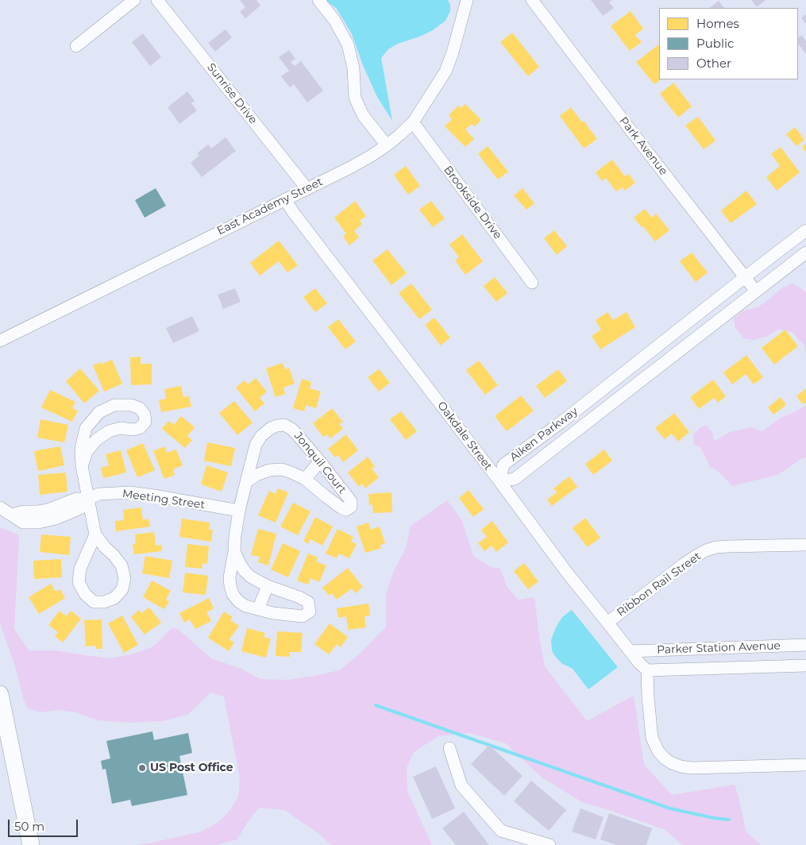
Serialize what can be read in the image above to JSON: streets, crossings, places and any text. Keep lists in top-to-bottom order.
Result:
{
  "streets": {
    "street": [
      "Sunrise Drive",
      "Park Avenue",
      "Brookside Drive",
      "East Academy Street",
      "Aiken Parkway",
      "Oakdale Street",
      "Jonquil Court",
      "Meeting Street",
      "Ribbon Rail Street",
      "Parker Station Avenue"
    ]
  },
  "crossings": [
    ["Sunrise Drive", "East Academy Street"],
    ["Park Avenue", "Aiken Parkway"],
    ["Brookside Drive", "East Academy Street"],
    ["East Academy Street", "Oakdale Street"],
    ["Aiken Parkway", "Oakdale Street"],
    ["Oakdale Street", "Ribbon Rail Street"],
    ["Oakdale Street", "Parker Station Avenue"],
    ["Jonquil Court", "Meeting Street"]
  ],
  "places": ["US Post Office"],
  "legend": ["Homes", "Public", "Other"],
  "scale_bar": "50 m"
}
